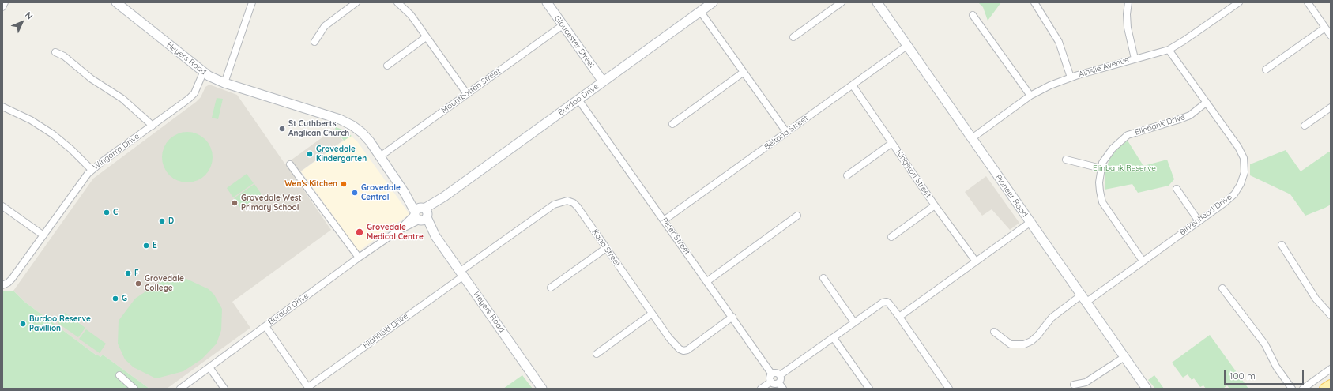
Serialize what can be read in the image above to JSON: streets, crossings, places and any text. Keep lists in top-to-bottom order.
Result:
{
  "streets": {
    "street": [
      "Gloucester Street",
      "Heyers Road",
      "Ainslie Avenue",
      "Mountbatten Street",
      "Burdoo Drive",
      "Elinbank Drive",
      "Beltana Street",
      "Wingarra Drive",
      "Kingston Street",
      "Pioneer Road",
      "Birkenhead Drive",
      "Peter Street",
      "Kana Street",
      "Highfield Drive"
    ]
  },
  "crossings": [
    ["Gloucester Street", "Mountbatten Street"],
    ["Gloucester Street", "Burdoo Drive"],
    ["Heyers Road", "Mountbatten Street"],
    ["Heyers Road", "Burdoo Drive"],
    ["Heyers Road", "Wingarra Drive"],
    ["Heyers Road", "Kana Street"],
    ["Heyers Road", "Highfield Drive"],
    ["Ainslie Avenue", "Pioneer Road"],
    ["Ainslie Avenue", "Birkenhead Drive"],
    ["Burdoo Drive", "Peter Street"],
    ["Elinbank Drive", "Birkenhead Drive"],
    ["Beltana Street", "Kingston Street"],
    ["Beltana Street", "Pioneer Road"],
    ["Beltana Street", "Peter Street"],
    ["Pioneer Road", "Birkenhead Drive"],
    ["Peter Street", "Kana Street"],
    ["Kana Street", "Highfield Drive"]
  ],
  "parks": ["Elinbank Reserve"],
  "places": [
    "St Cuthberts Anglican Church",
    "Grovedale Kindergarten",
    "Wen's Kitchen",
    "Grovedale Central",
    "Grovedale West Primary School",
    "C",
    "D",
    "Grovedale Medical Centre",
    "E",
    "F",
    "Grovedale College",
    "G",
    "Burdoo Reserve Pavillion"
  ],
  "scale_bar": "100 m",
  "north": "top right"
}
